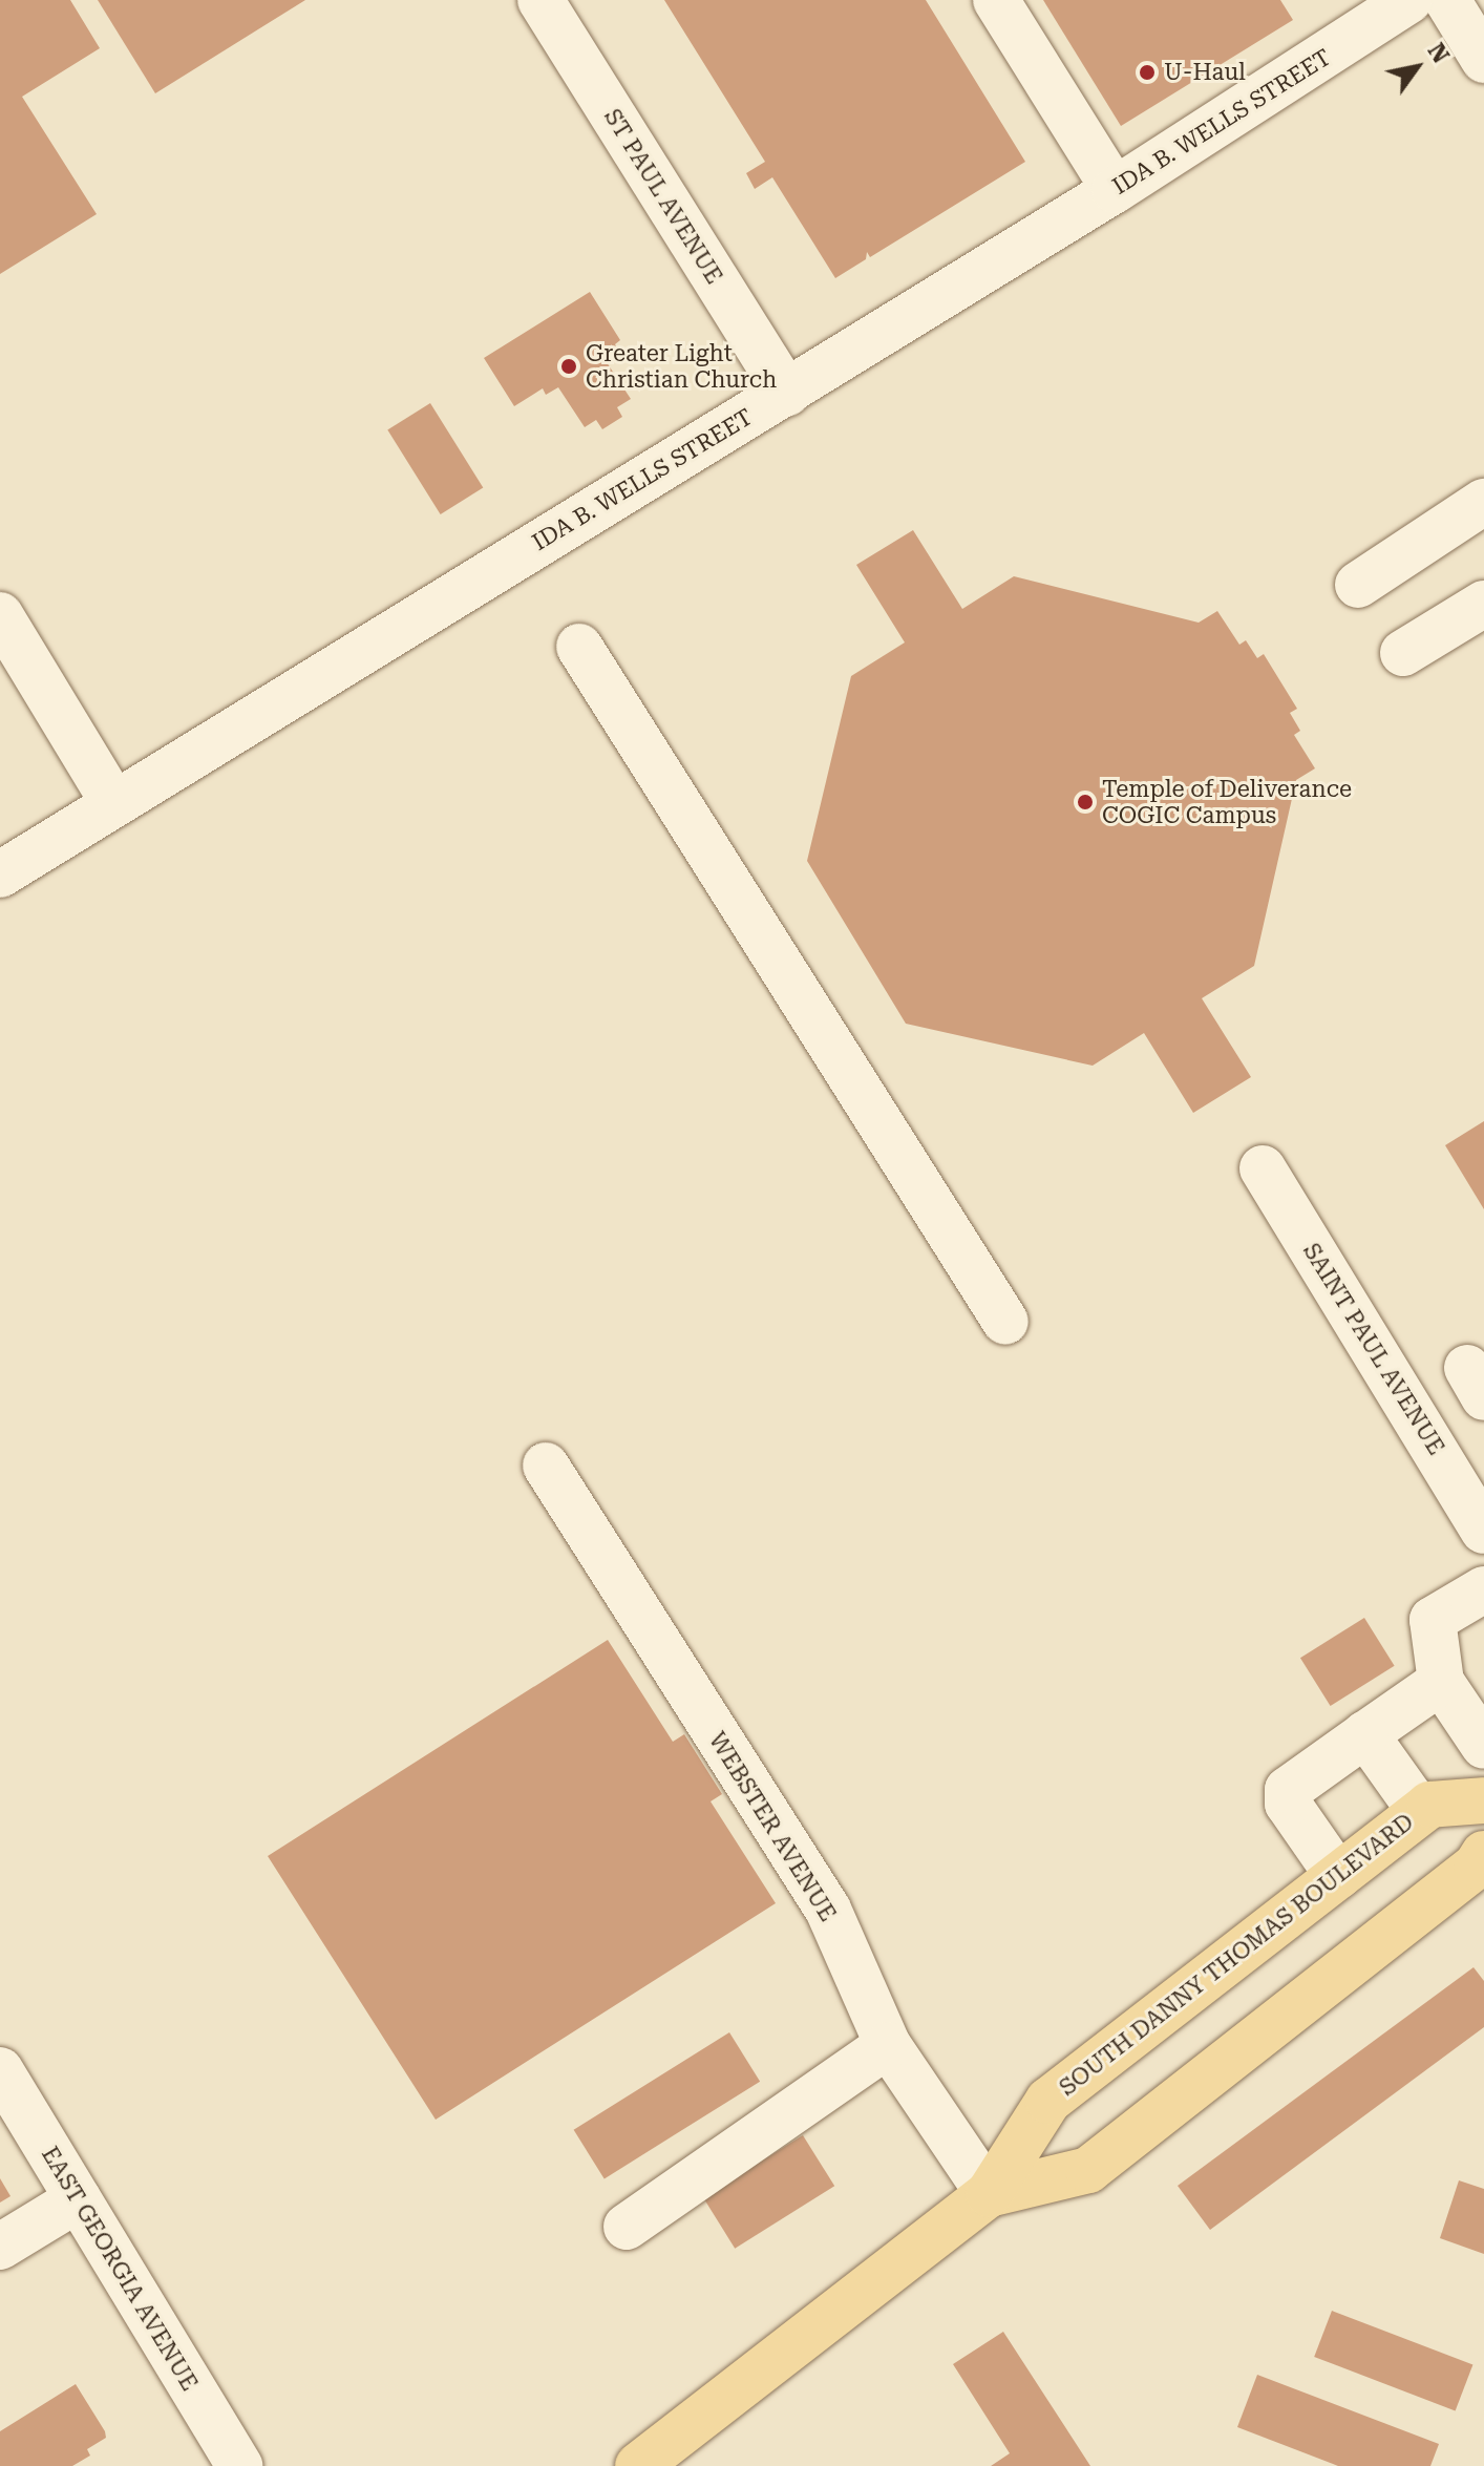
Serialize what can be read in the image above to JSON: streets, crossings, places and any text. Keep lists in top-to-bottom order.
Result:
{
  "streets": {
    "main road": ["SOUTH DANNY THOMAS BOULEVARD"],
    "street": [
      "IDA B. WELLS STREET",
      "ST PAUL AVENUE",
      "SAINT PAUL AVENUE",
      "WEBSTER AVENUE",
      "EAST GEORGIA AVENUE"
    ]
  },
  "crossings": [
    ["IDA B. WELLS STREET", "ST PAUL AVENUE"],
    ["WEBSTER AVENUE", "SOUTH DANNY THOMAS BOULEVARD"]
  ],
  "places": ["U-Haul", "Greater Light Christian Church", "Temple of Deliverance COGIC Campus"],
  "north": "top right"
}
